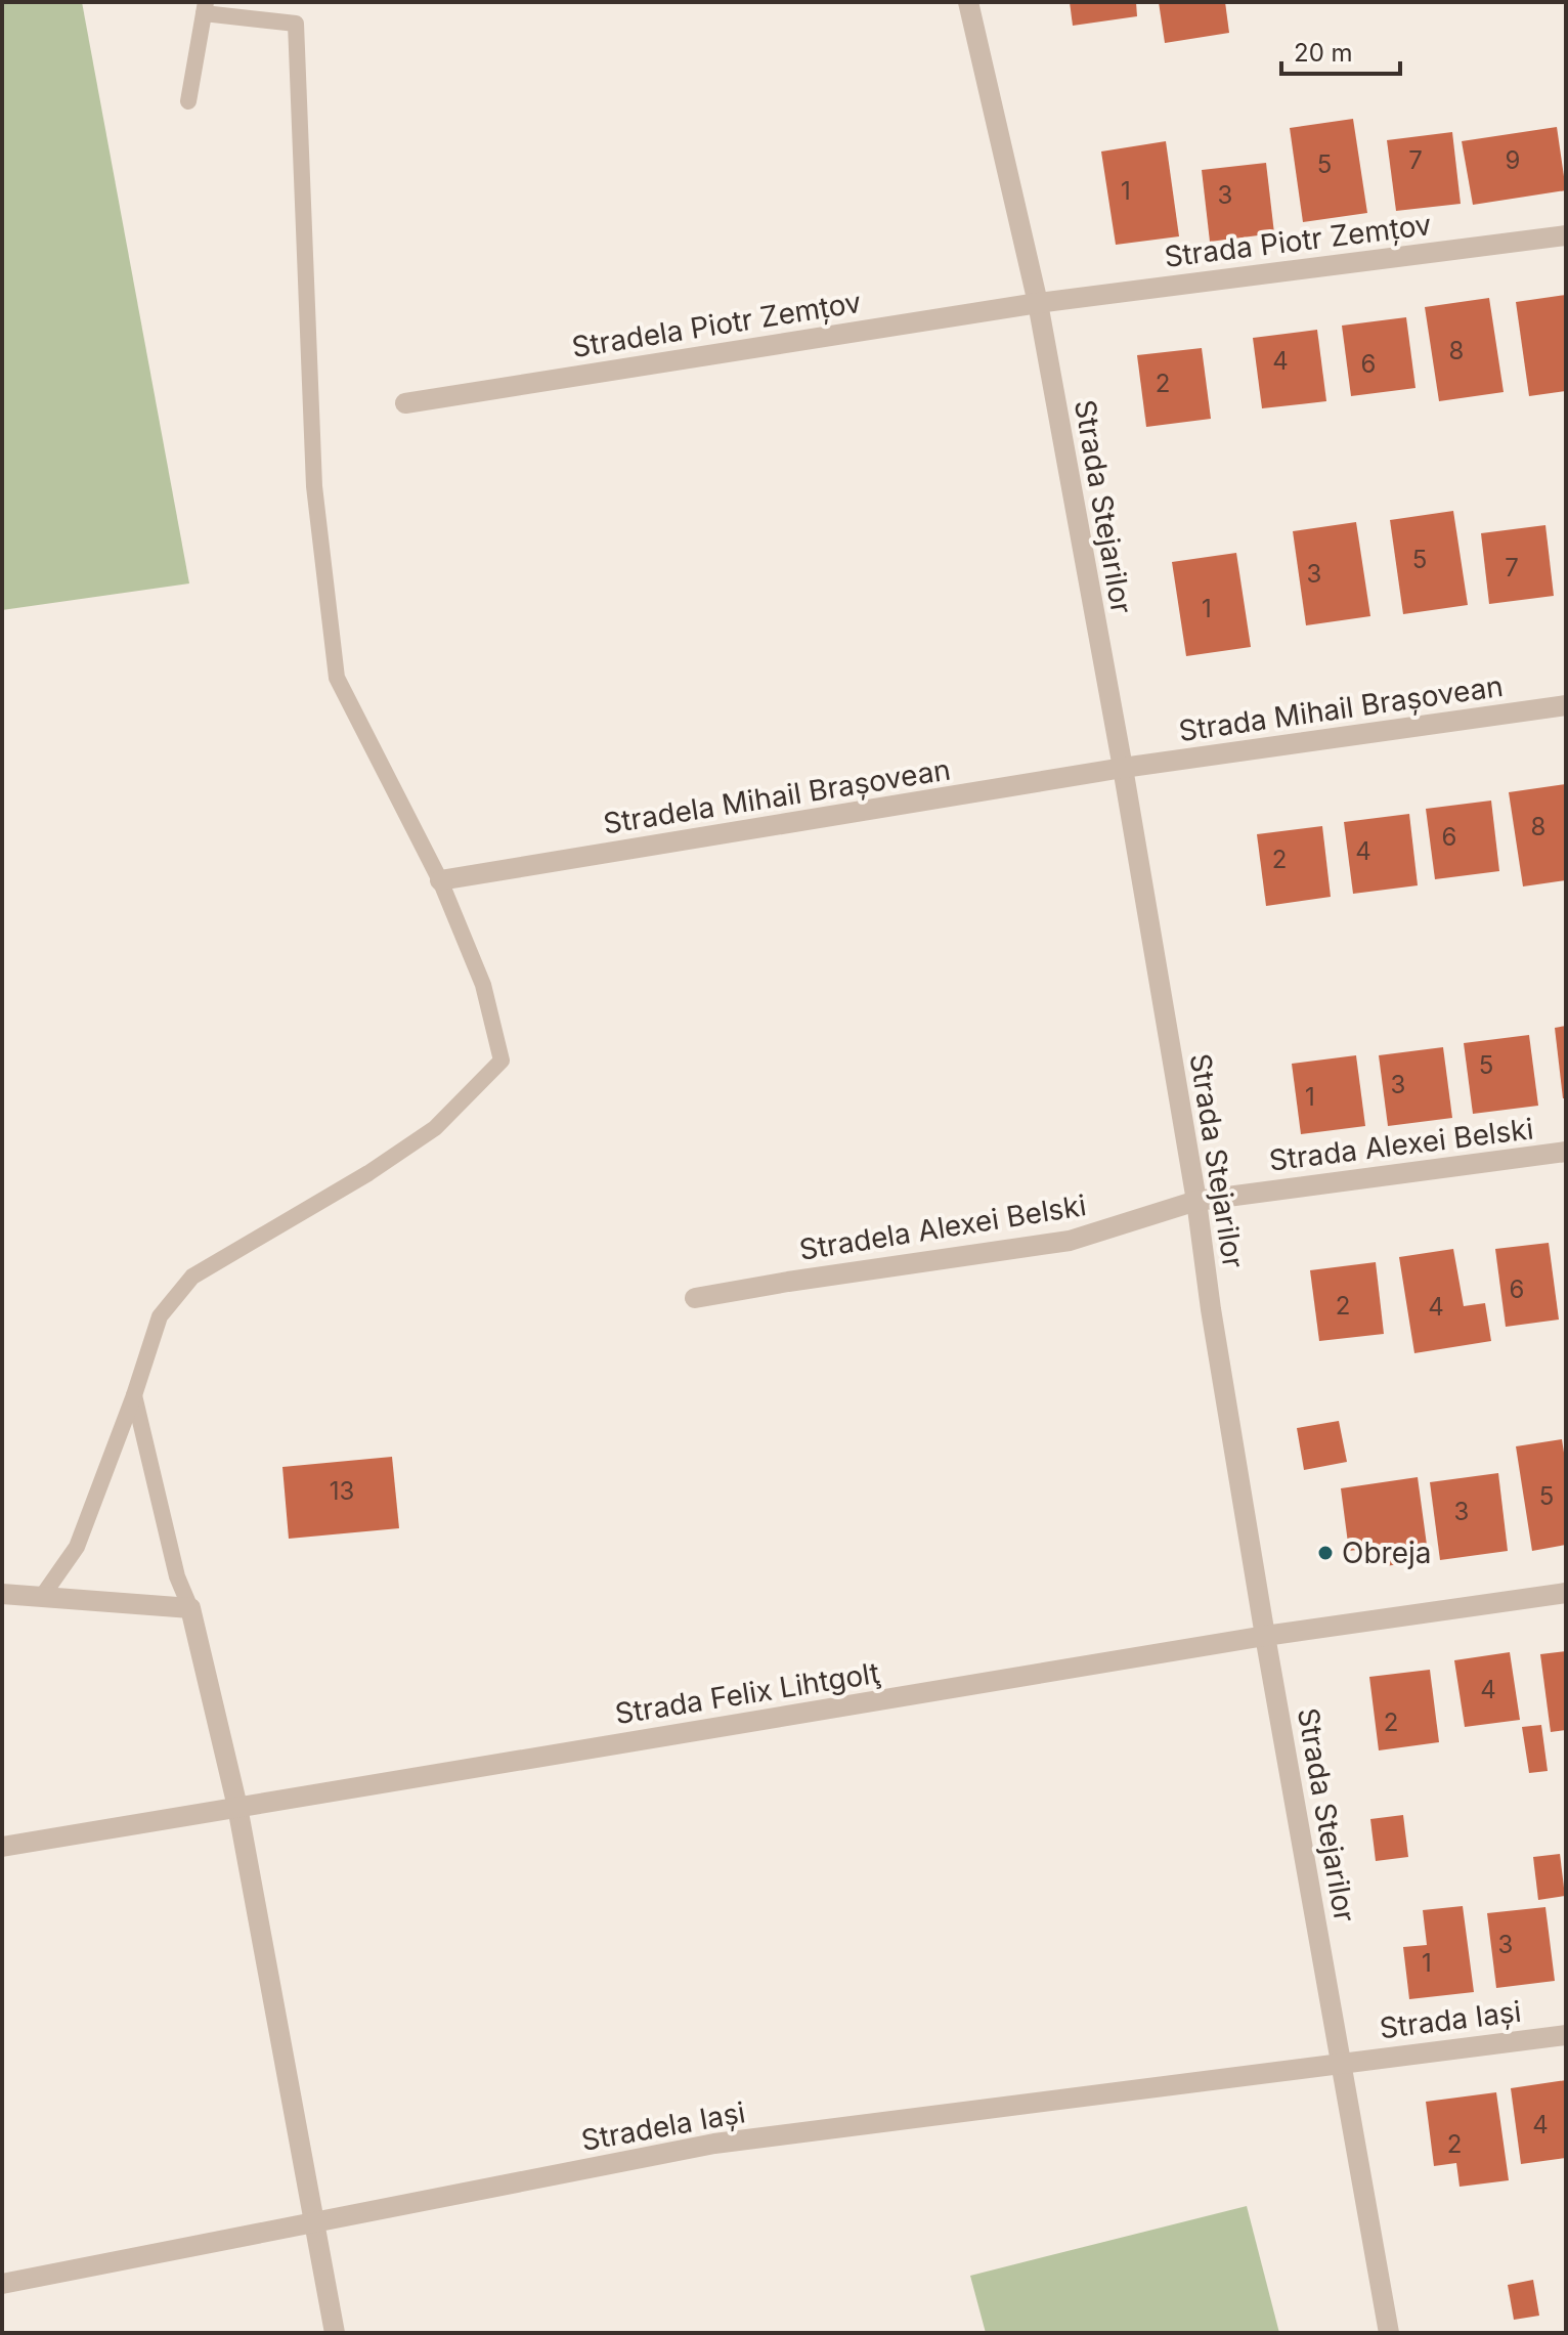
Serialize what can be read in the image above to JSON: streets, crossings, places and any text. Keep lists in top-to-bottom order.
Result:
{
  "streets": {
    "street": [
      "Strada Piotr Zemțov",
      "Stradela Piotr Zemțov",
      "Strada Stejarilor",
      "Strada Mihail Brașovean",
      "Stradela Mihail Brașovean",
      "Strada Alexei Belski",
      "Stradela Alexei Belski",
      "Strada Felix Lihtgolţ",
      "Strada Iași",
      "Stradela Iași"
    ]
  },
  "crossings": [
    ["Strada Piotr Zemțov", "Stradela Piotr Zemțov"],
    ["Strada Piotr Zemțov", "Strada Stejarilor"],
    ["Stradela Piotr Zemțov", "Strada Stejarilor"],
    ["Strada Stejarilor", "Strada Mihail Brașovean"],
    ["Strada Stejarilor", "Stradela Mihail Brașovean"],
    ["Strada Stejarilor", "Strada Alexei Belski"],
    ["Strada Stejarilor", "Stradela Alexei Belski"],
    ["Strada Stejarilor", "Strada Felix Lihtgolţ"],
    ["Strada Stejarilor", "Strada Iași"],
    ["Strada Stejarilor", "Stradela Iași"],
    ["Strada Mihail Brașovean", "Stradela Mihail Brașovean"],
    ["Strada Alexei Belski", "Stradela Alexei Belski"],
    ["Strada Iași", "Stradela Iași"]
  ],
  "places": ["Obreja"],
  "house_numbers": [
    "7",
    "9",
    "5",
    "1",
    "3",
    "8",
    "4",
    "6",
    "2",
    "5",
    "7",
    "3",
    "1",
    "8",
    "6",
    "4",
    "2",
    "5",
    "3",
    "1",
    "6",
    "2",
    "4",
    "13",
    "5",
    "3",
    "4",
    "2",
    "3",
    "1",
    "4",
    "2"
  ],
  "scale_bar": "20 m"
}
